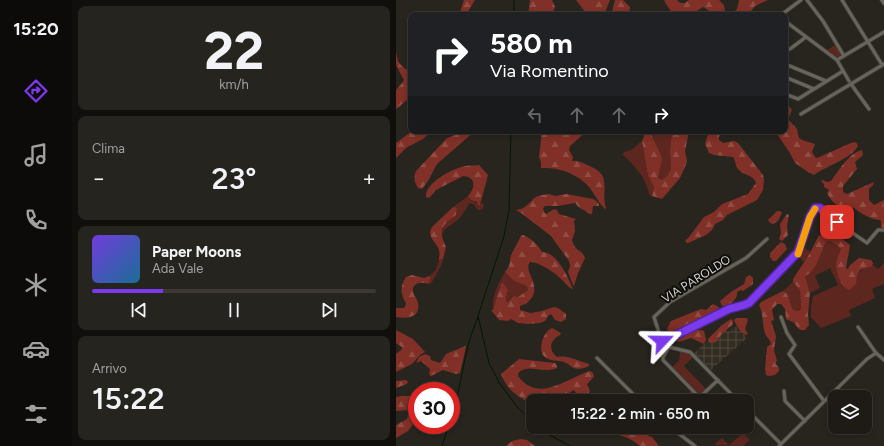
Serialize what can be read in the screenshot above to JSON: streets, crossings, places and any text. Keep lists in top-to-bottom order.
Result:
{
  "streets": {
    "street": ["VIA PAROLDO"]
  },
  "page": {
    "tabs": "15:20",
    "tile": [
      ["22", "km/h"],
      "Clima",
      ["Arrivo", "15:22"]
    ],
    "turn": ["580 m", "Via Romentino"],
    "heat": ["−", "23°", "+"],
    "song": ["Paper Moons", "Ada Vale"],
    "limit": "30",
    "trip": "15:22 · 2 min · 650 m"
  }
}
